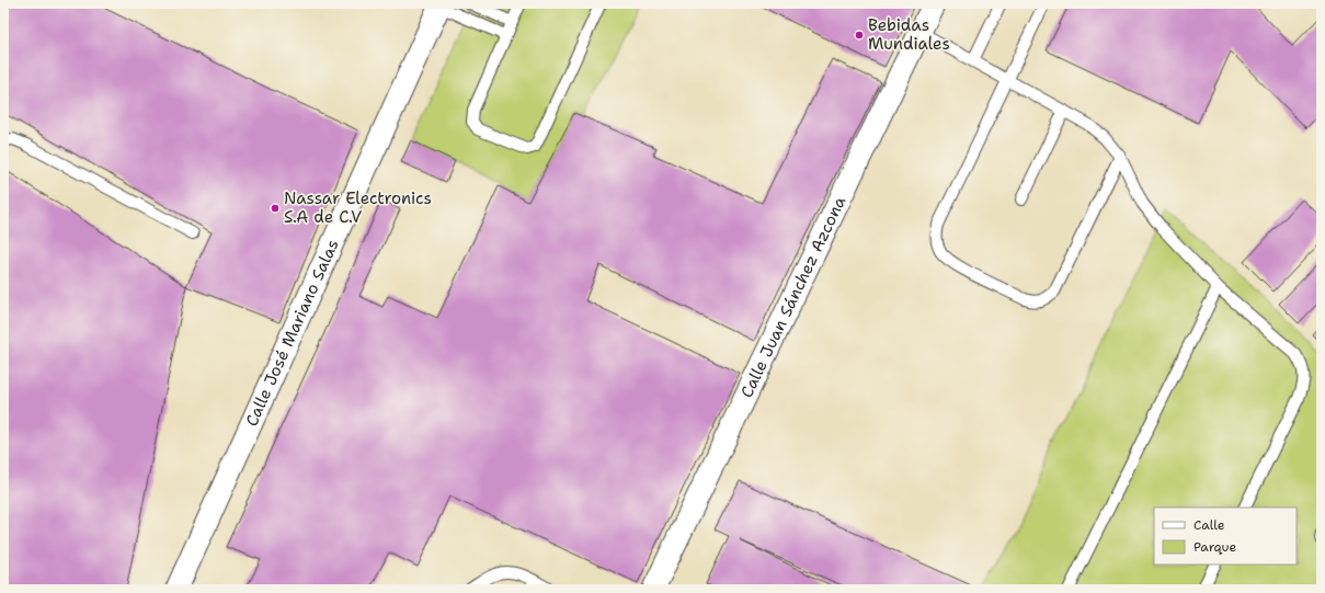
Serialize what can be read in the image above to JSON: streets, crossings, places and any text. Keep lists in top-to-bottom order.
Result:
{
  "streets": {
    "street": ["Calle Juan Sánchez Azcona", "Calle José Mariano Salas"]
  },
  "places": ["Bebidas Mundiales", "Nassar Electronics S.A de C.V"],
  "legend": ["Calle", "Parque"]
}
